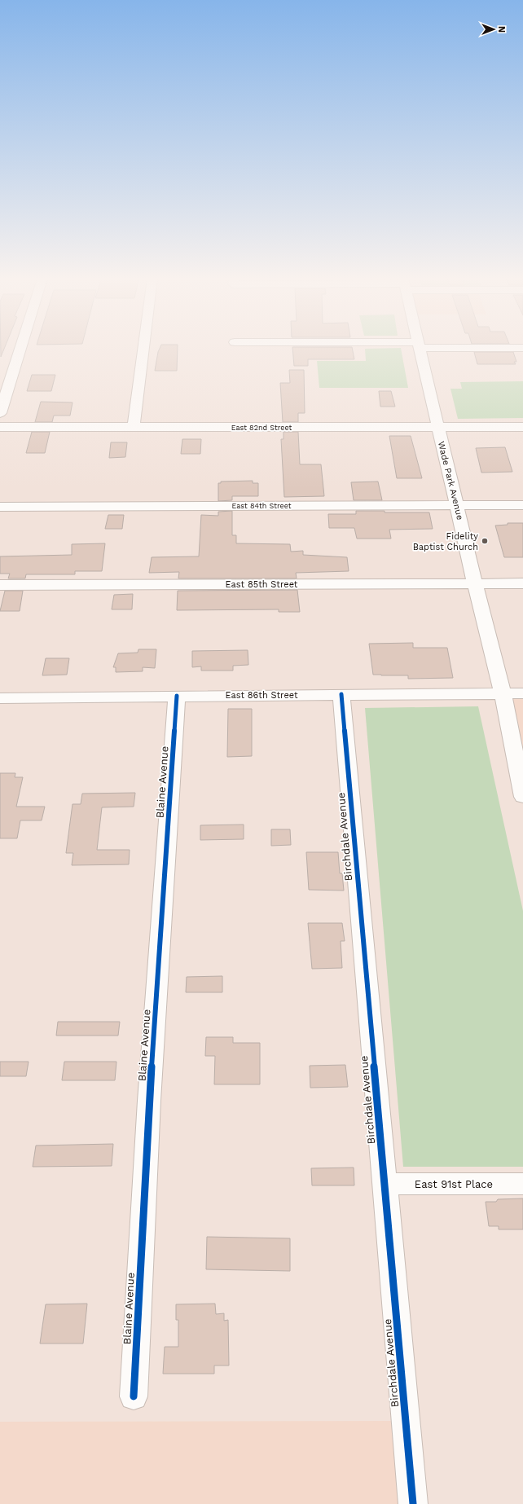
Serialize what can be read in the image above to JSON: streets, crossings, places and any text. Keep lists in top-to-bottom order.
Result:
{
  "streets": {
    "street": [
      "East 82nd Street",
      "Wade Park Avenue",
      "East 84th Street",
      "East 85th Street",
      "East 86th Street",
      "Blaine Avenue",
      "Birchdale Avenue",
      "East 91st Place"
    ]
  },
  "crossings": [
    ["East 82nd Street", "Wade Park Avenue"],
    ["Wade Park Avenue", "East 84th Street"],
    ["Wade Park Avenue", "East 85th Street"],
    ["Wade Park Avenue", "East 86th Street"],
    ["East 86th Street", "Blaine Avenue"],
    ["East 86th Street", "Birchdale Avenue"],
    ["Birchdale Avenue", "East 91st Place"]
  ],
  "places": ["Fidelity Baptist Church"],
  "north": "right"
}
